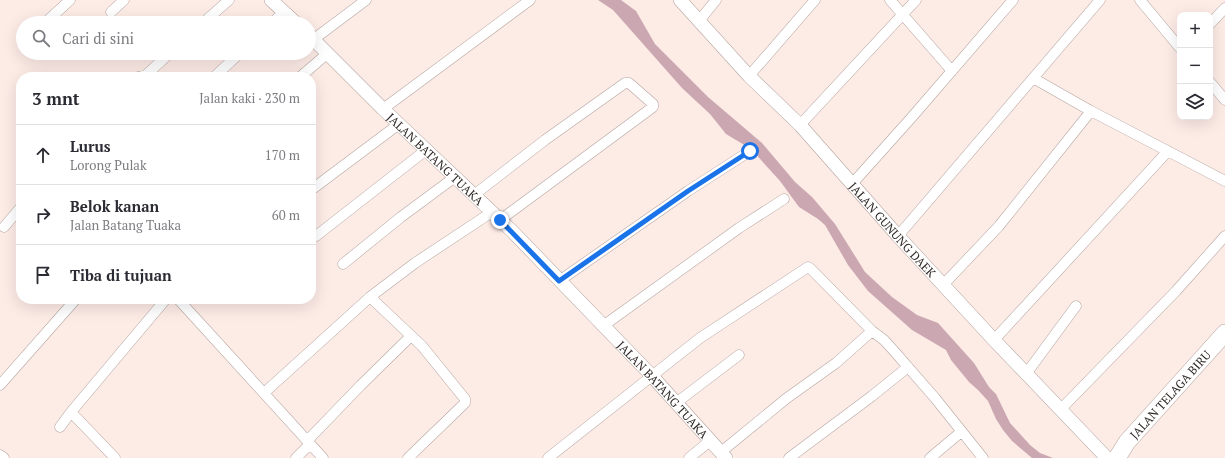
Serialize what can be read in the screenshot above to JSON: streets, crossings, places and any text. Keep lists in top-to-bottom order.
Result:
{
  "streets": {
    "highway": ["JALAN TELAGA BIRU"],
    "street": ["JALAN BATANG TUAKA", "JALAN GUNUNG DAEK"]
  },
  "page": {
    "map_buttons": ["+", "−"],
    "search": "Cari di sini",
    "heading": ["3 mnt", "Jalan kaki · 230 m"],
    "list": [
      ["Lurus", "Lorong Pulak", "170 m"],
      ["Belok kanan", "Jalan Batang Tuaka", "60 m"],
      "Tiba di tujuan"
    ]
  }
}
